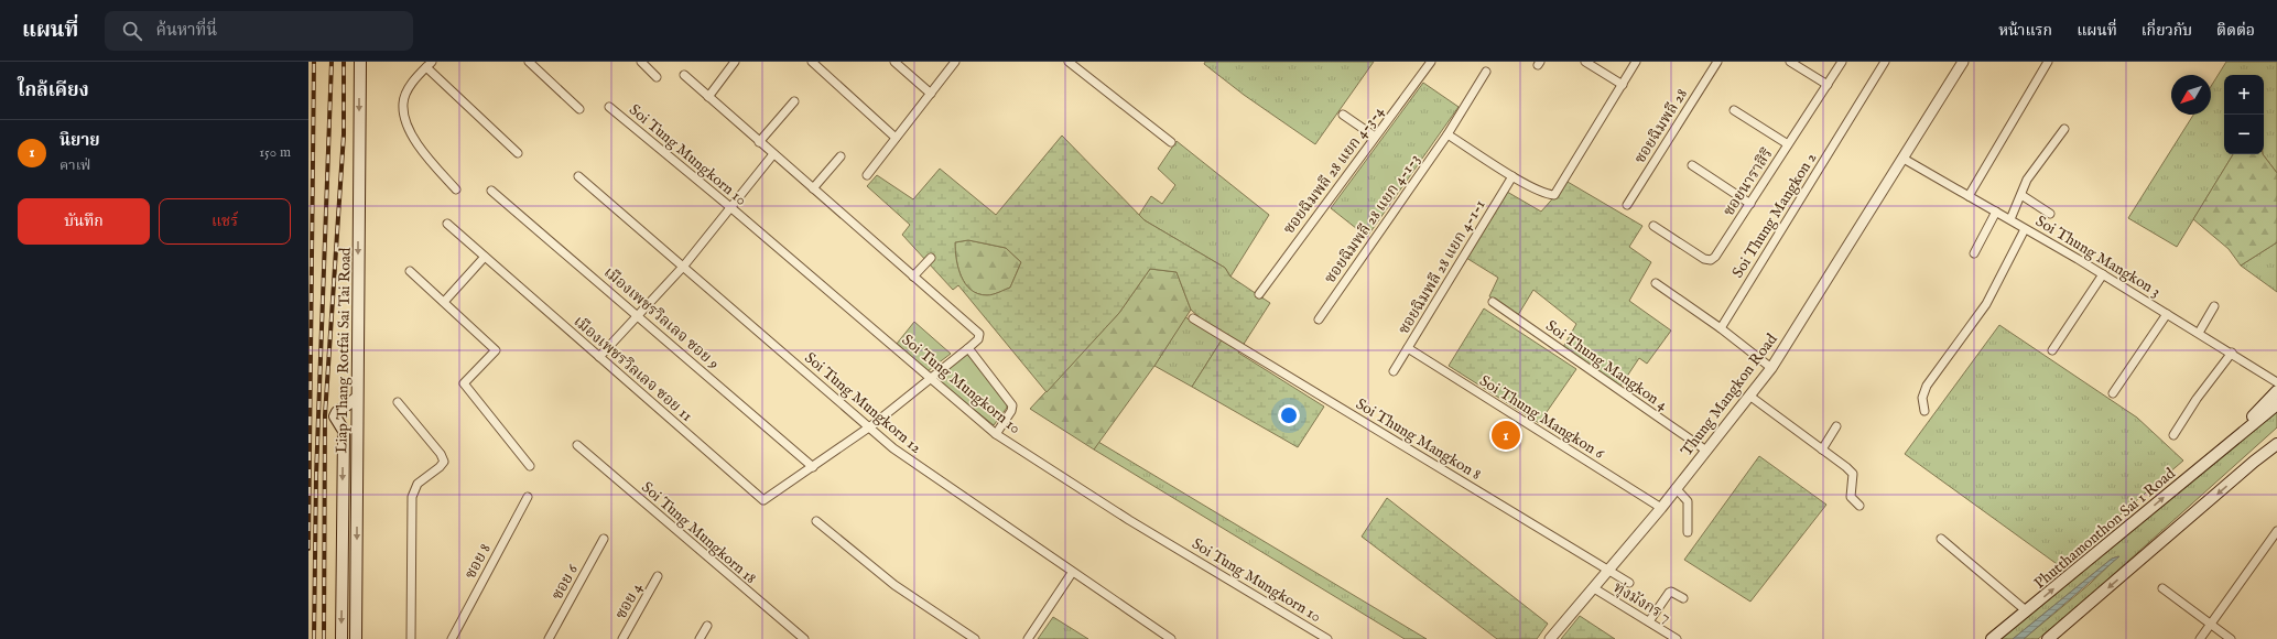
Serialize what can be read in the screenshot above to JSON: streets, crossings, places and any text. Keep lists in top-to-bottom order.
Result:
{
  "streets": {
    "main road": ["Liap Thang Rotfai Sai Tai Road", "Phutthamonthon Sai 1 Road"],
    "street": [
      "ซอยฉิมพลี 28",
      "Soi Tung Mungkorn 10",
      "ซอยฉิมพลี 28 แยก 4-3-4",
      "ซอยนาราสิริ",
      "Soi Thung Mangkon 2",
      "ซอยฉิมพลี 28 แยก 4-1-3",
      "Soi Thung Mangkon 3",
      "ซอยฉิมพลี 28 แยก 4-1-1",
      "เมืองเพชรวิลเลจ ซอย 9",
      "Soi Thung Mangkon 4",
      "เมืองเพชรวิลเลจ ซอย 11",
      "Thung Mangkon Road",
      "Soi Tung Mungkorn 12",
      "Soi Thung Mangkon 6",
      "Soi Thung Mangkon 8",
      "Soi Tung Mungkorn 18",
      "ซอย 8",
      "ซอย 6",
      "ซอย 4",
      "ทุ่งมังกร 7"
    ]
  },
  "crossings": [
    ["Soi Thung Mangkon 3", "Thung Mangkon Road"],
    ["ซอยฉิมพลี 28 แยก 4-1-1", "Soi Thung Mangkon 6"],
    ["เมืองเพชรวิลเลจ ซอย 9", "เมืองเพชรวิลเลจ ซอย 11"],
    ["Soi Thung Mangkon 4", "Thung Mangkon Road"],
    ["Thung Mangkon Road", "Soi Thung Mangkon 6"],
    ["Thung Mangkon Road", "Soi Thung Mangkon 8"],
    ["Thung Mangkon Road", "ทุ่งมังกร 7"]
  ],
  "north": "bottom left",
  "page": {
    "header": "แผนที่",
    "search": "ค้นหาที่นี่",
    "nav": [
      "หน้าแรก",
      "แผนที่",
      "เกี่ยวกับ",
      "ติดต่อ"
    ],
    "heading": "ใกล้เคียง",
    "map_buttons": ["+", "−"],
    "list": [
      {
        "mark": "1",
        "name": "นิยาย",
        "note": "คาเฟ่",
        "value": "150 m"
      }
    ],
    "buttons": ["บันทึก", "แชร์"],
    "pins": "1"
  }
}
